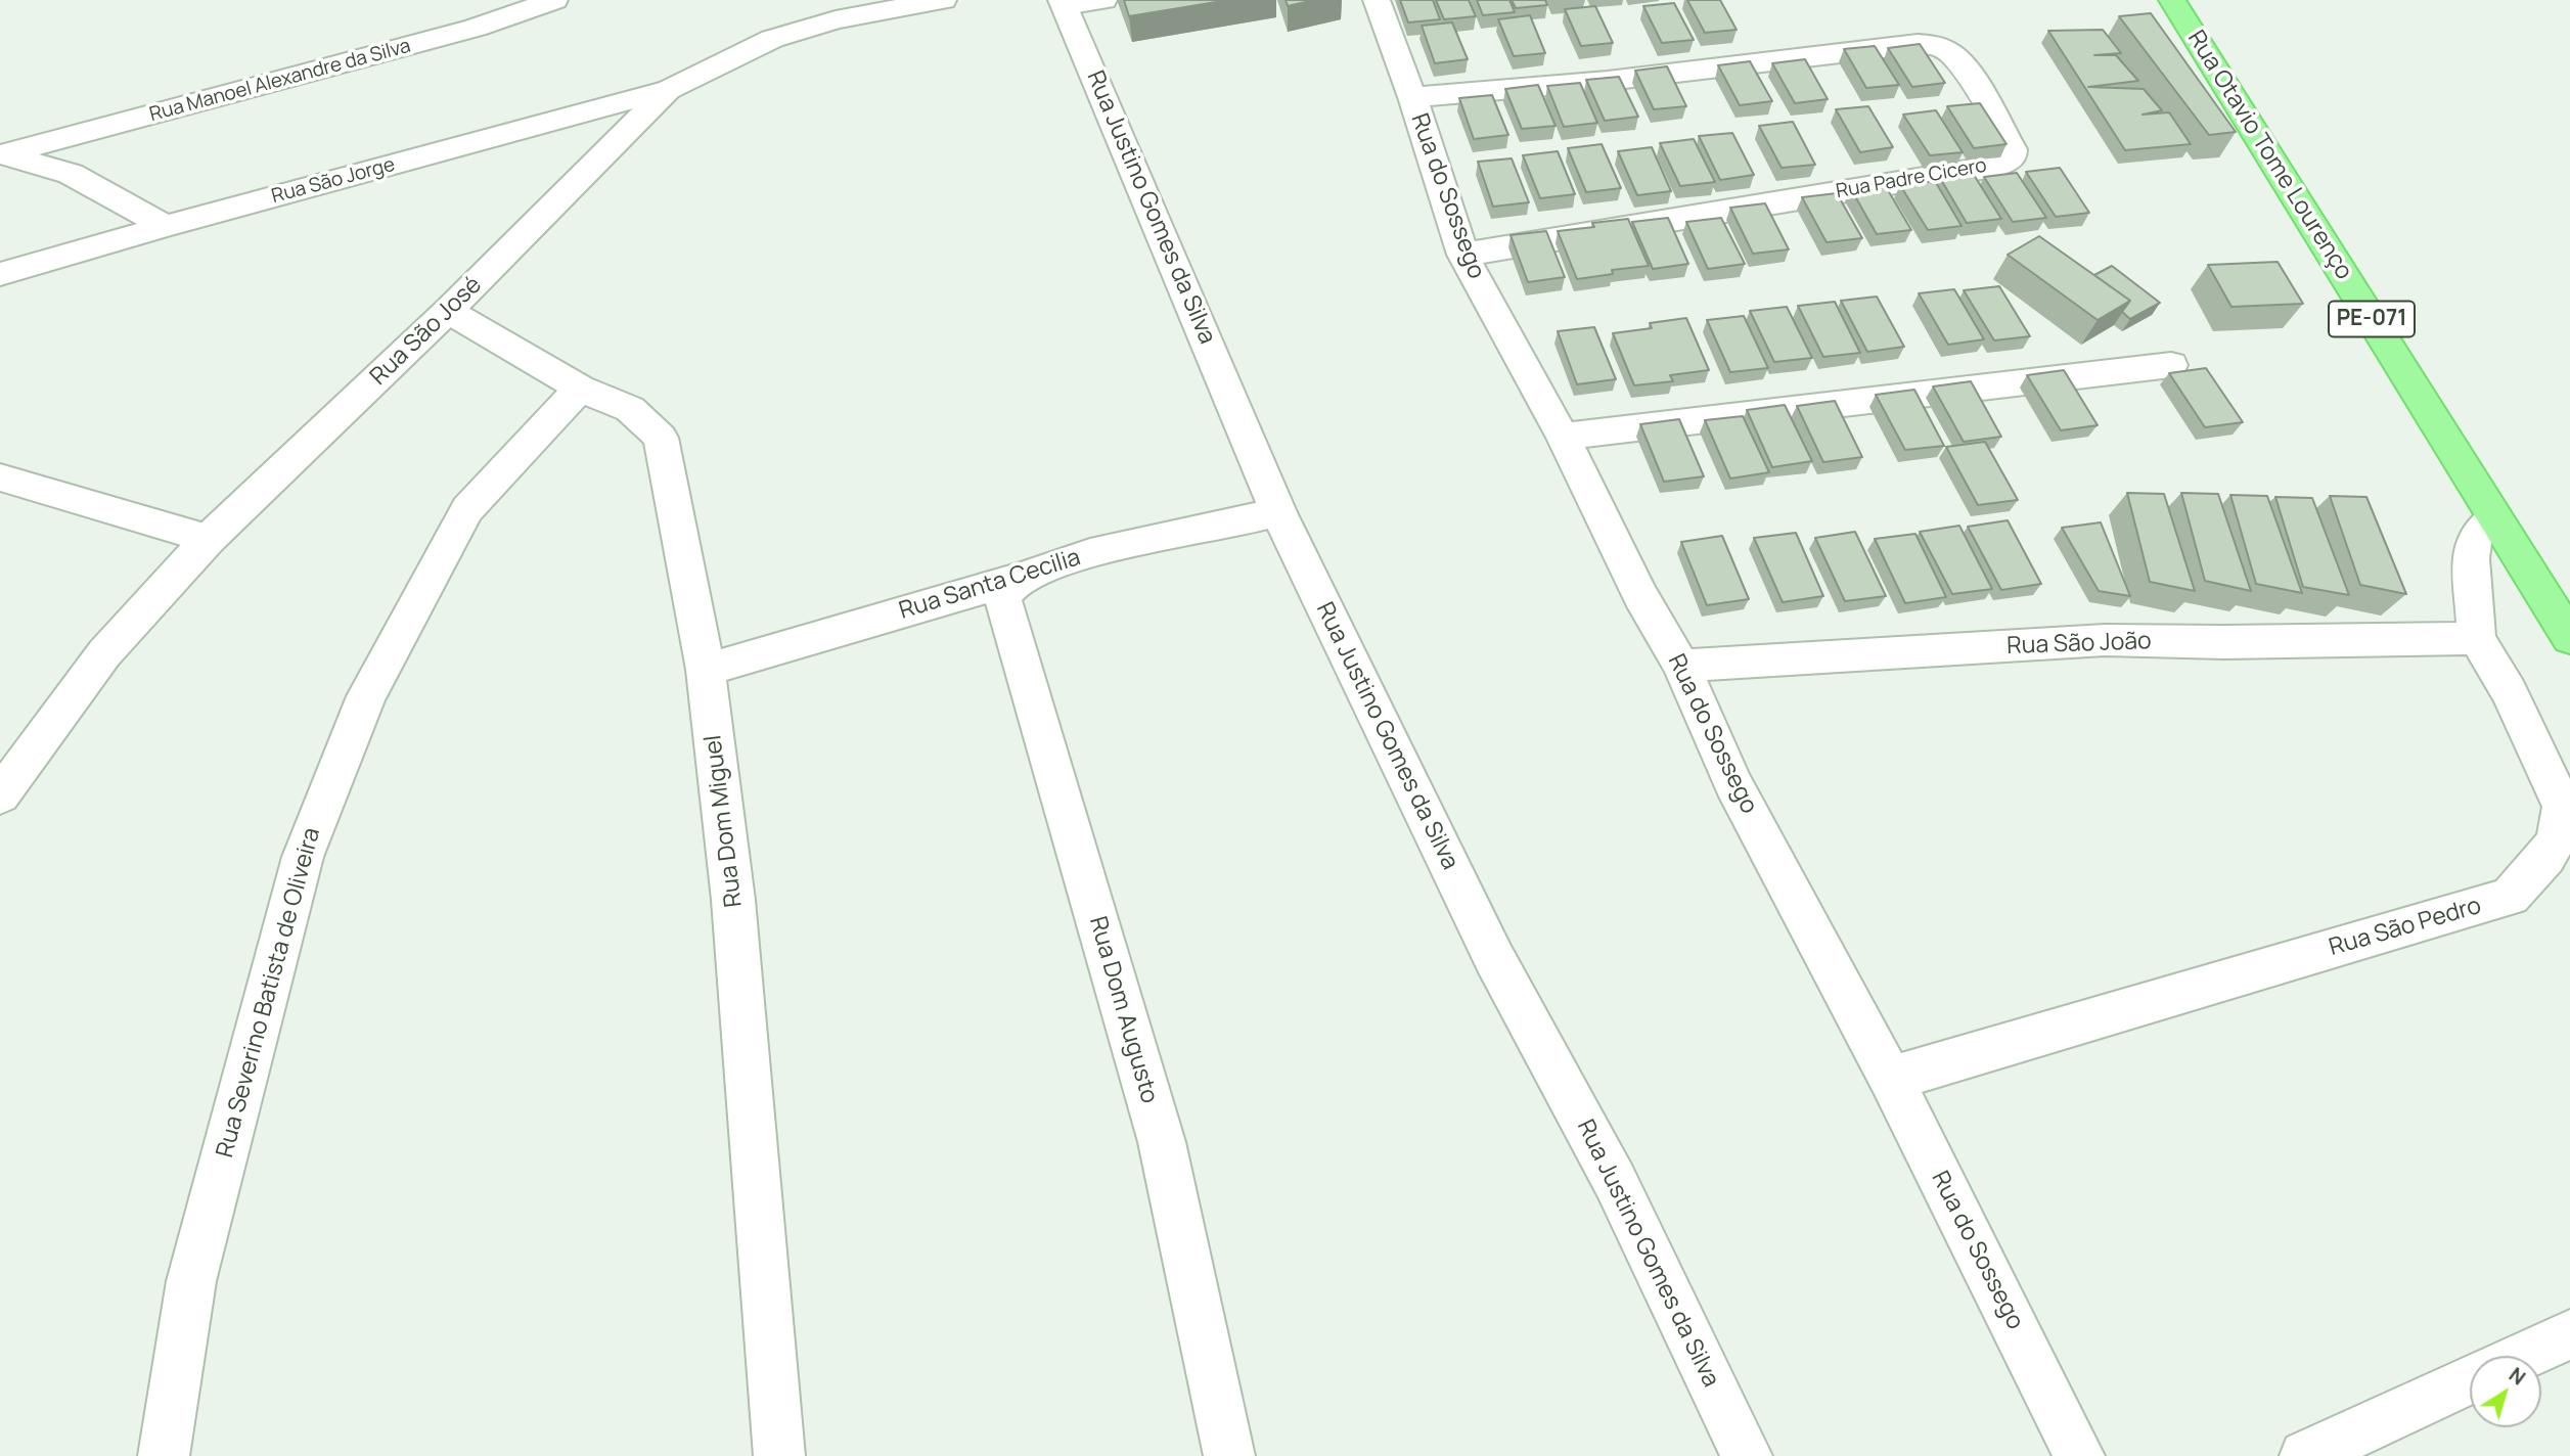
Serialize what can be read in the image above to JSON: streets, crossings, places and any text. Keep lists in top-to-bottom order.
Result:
{
  "streets": {
    "main road": ["Rua Otavio Tome Lourenço", "PE-071"],
    "street": [
      "Rua Manoel Alexandre da Silva",
      "Rua Padre Cicero",
      "Rua São Jorge",
      "Rua do Sossego",
      "Rua Justino Gomes da Silva",
      "Rua São José",
      "Rua Santa Cecilia",
      "Rua São João",
      "Rua Dom Miguel",
      "Rua São Pedro",
      "Rua Severino Batista de Oliveira",
      "Rua Dom Augusto"
    ]
  },
  "crossings": [
    ["Rua Otavio Tome Lourenço", "Rua São Pedro"],
    ["Rua Padre Cicero", "Rua do Sossego"],
    ["Rua São Jorge", "Rua São José"],
    ["Rua do Sossego", "Rua São João"],
    ["Rua do Sossego", "Rua São Pedro"],
    ["Rua Justino Gomes da Silva", "Rua Santa Cecilia"],
    ["Rua São José", "Rua Dom Miguel"],
    ["Rua Santa Cecilia", "Rua Dom Miguel"],
    ["Rua Santa Cecilia", "Rua Dom Augusto"],
    ["Rua São João", "Rua São Pedro"],
    ["Rua Dom Miguel", "Rua Severino Batista de Oliveira"]
  ],
  "north": "top right"
}
